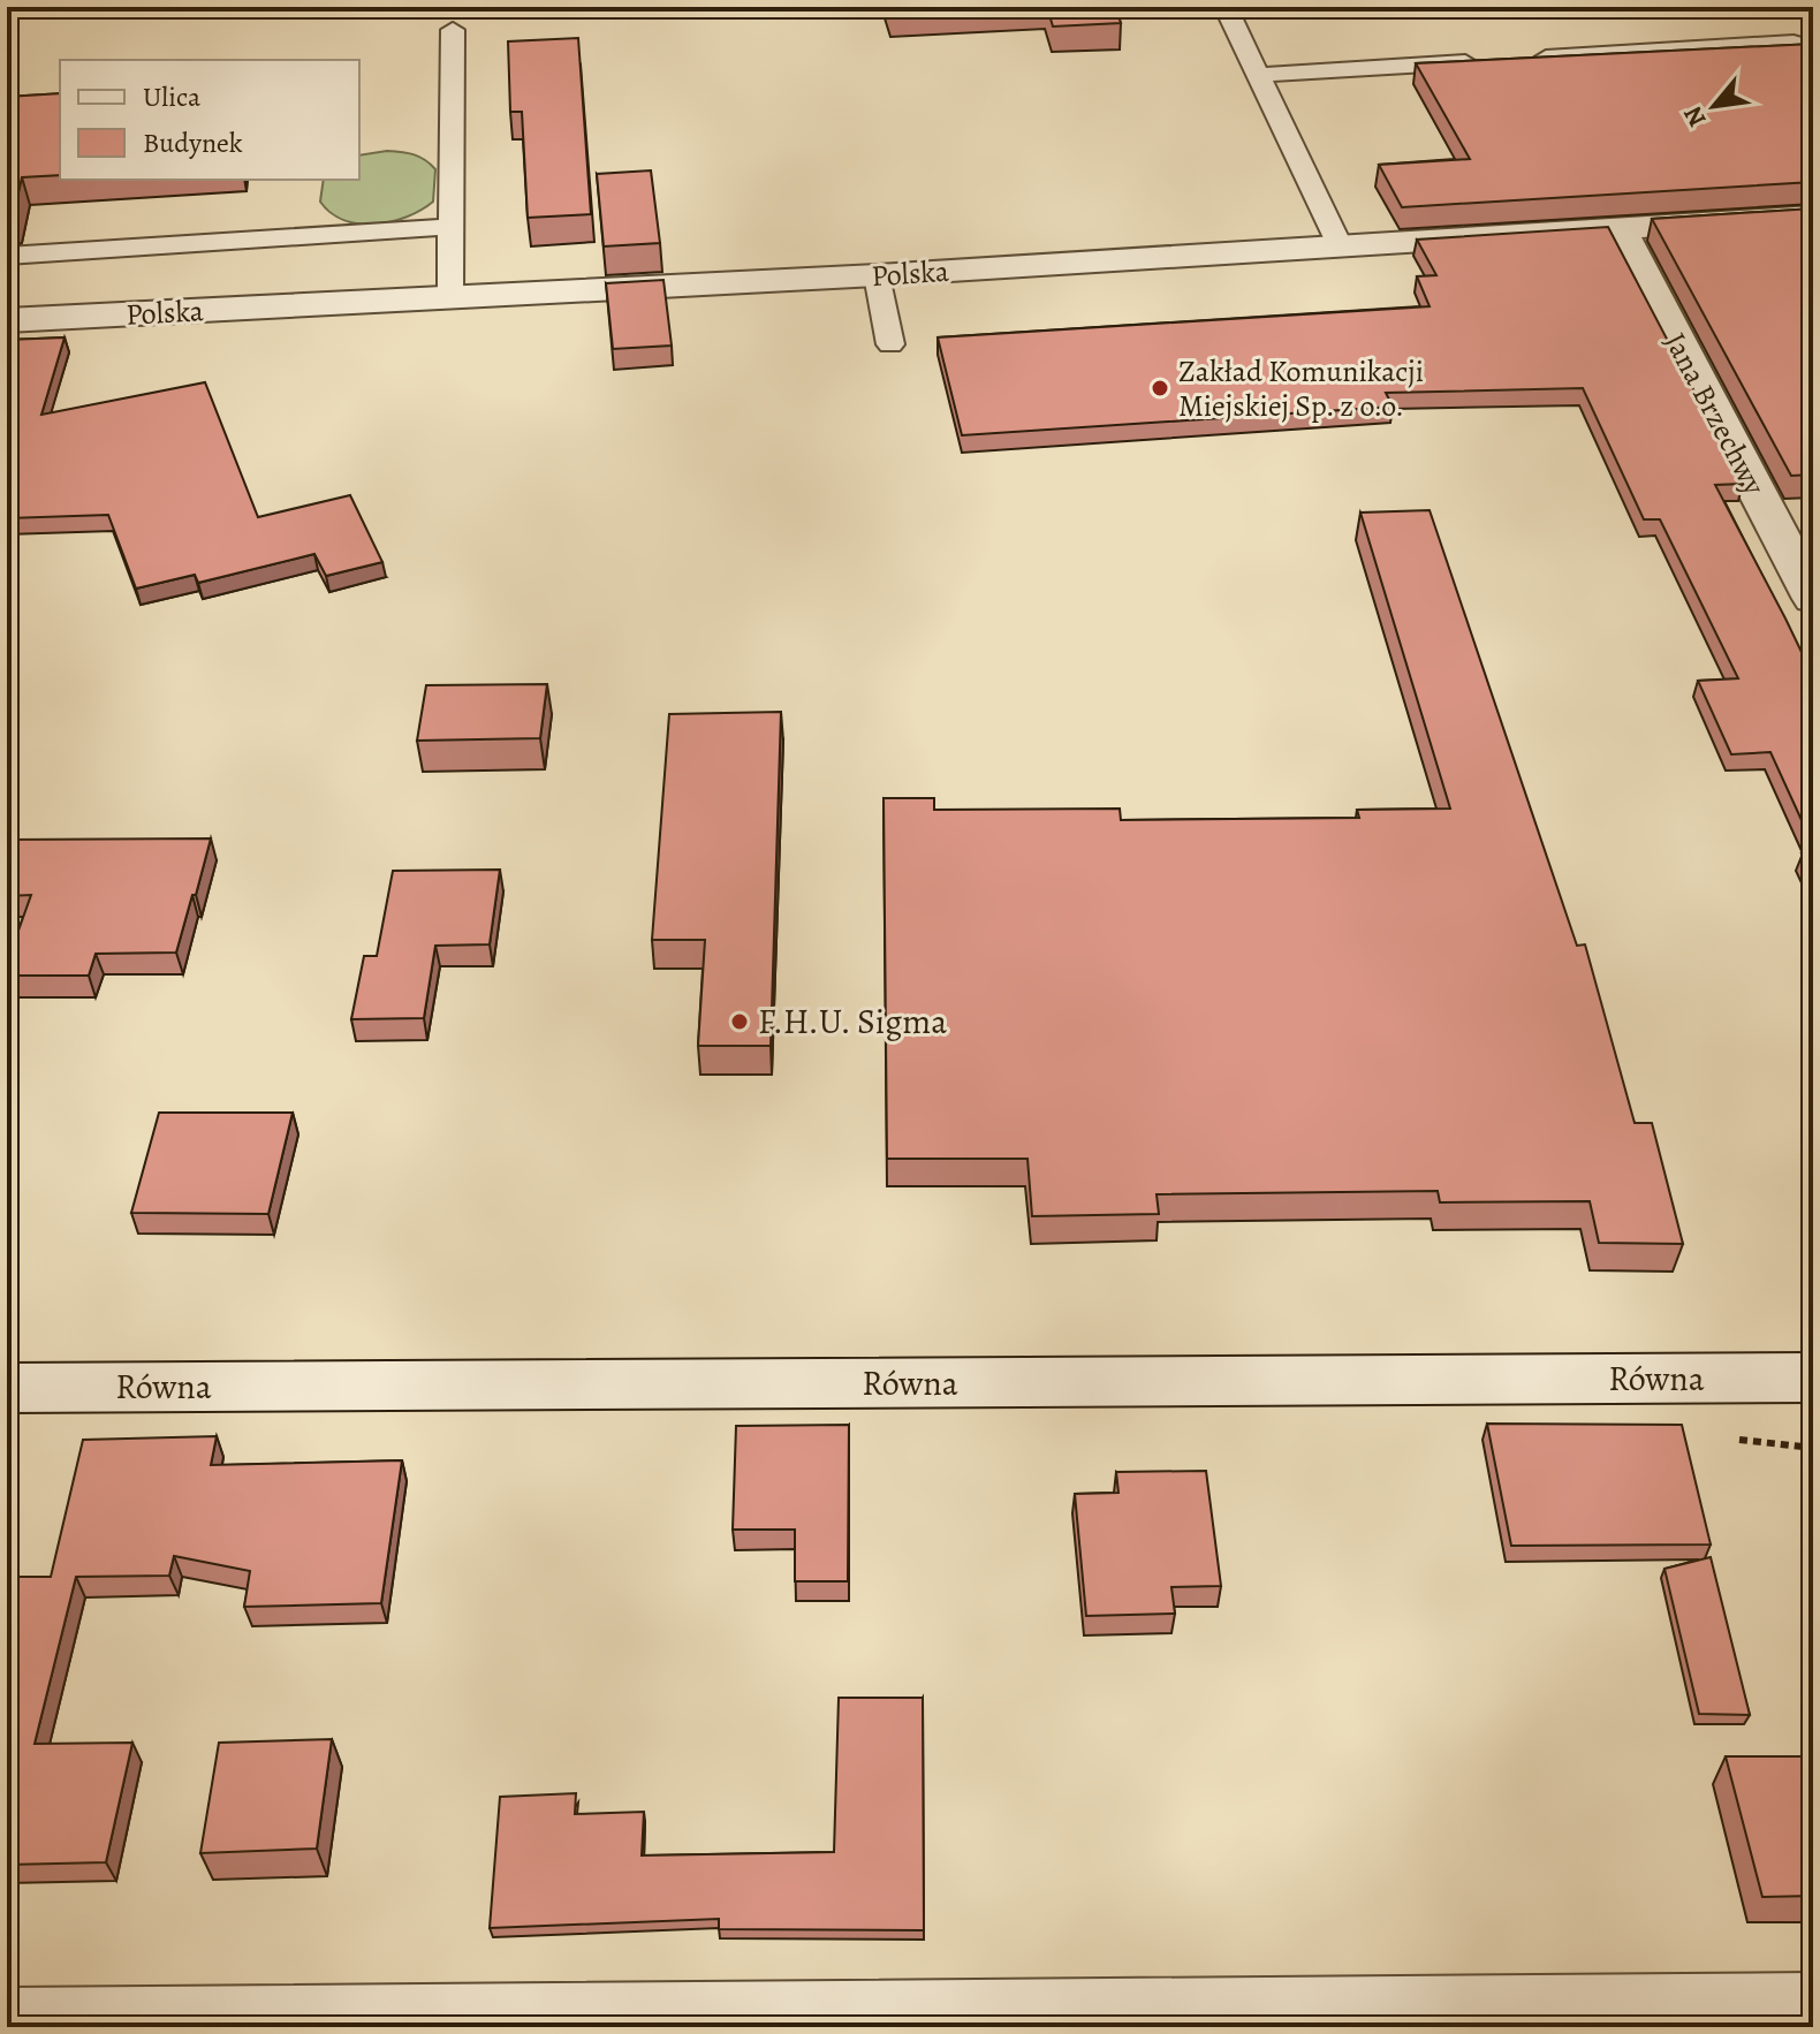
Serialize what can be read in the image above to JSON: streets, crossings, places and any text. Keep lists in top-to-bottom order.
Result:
{
  "streets": {
    "street": ["Polska", "Jana Brzechwy", "Równa"]
  },
  "crossings": [
    ["Polska", "Jana Brzechwy"]
  ],
  "places": ["Zakład Komunikacji Miejskiej Sp. z o.o.", "F.H.U. Sigma"],
  "legend": ["Ulica", "Budynek"],
  "north": "bottom left"
}
